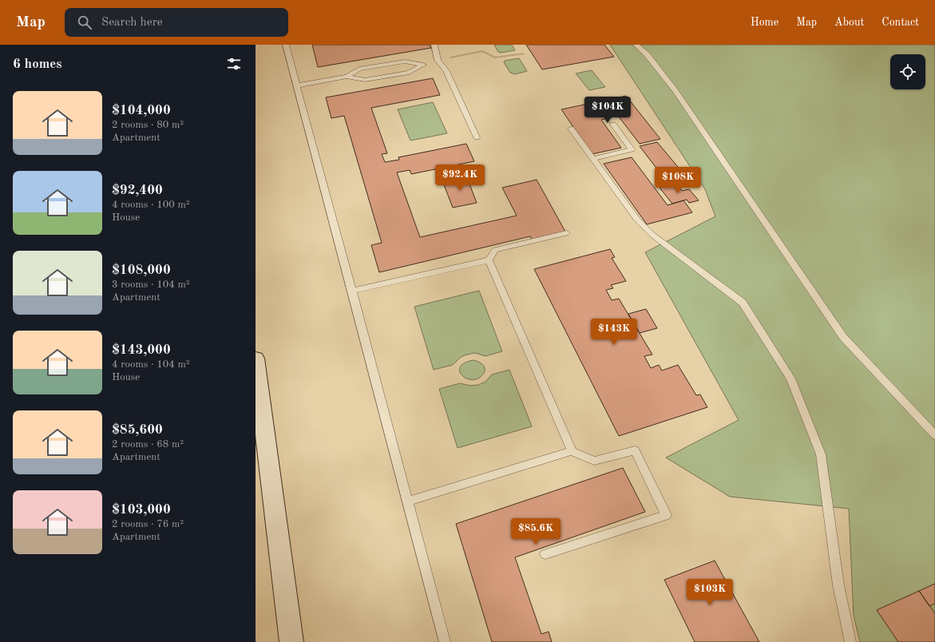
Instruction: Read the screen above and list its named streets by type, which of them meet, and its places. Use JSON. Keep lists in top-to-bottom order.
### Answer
{
  "page": {
    "header": "Map",
    "search": "Search here",
    "nav": [
      "Home",
      "Map",
      "About",
      "Contact"
    ],
    "heading": "6 homes",
    "list": [
      {
        "name": "$104,000",
        "note": "2 rooms · 80 m² · Apartment"
      },
      {
        "name": "$92,400",
        "note": "4 rooms · 100 m² · House"
      },
      {
        "name": "$108,000",
        "note": "3 rooms · 104 m² · Apartment"
      },
      {
        "name": "$143,000",
        "note": "4 rooms · 104 m² · House"
      },
      {
        "name": "$85,600",
        "note": "2 rooms · 68 m² · Apartment"
      },
      {
        "name": "$103,000",
        "note": "2 rooms · 76 m² · Apartment"
      }
    ],
    "price": [
      "$104K",
      "$92.4K",
      "$108K",
      "$143K",
      "$85.6K",
      "$103K"
    ]
  }
}
